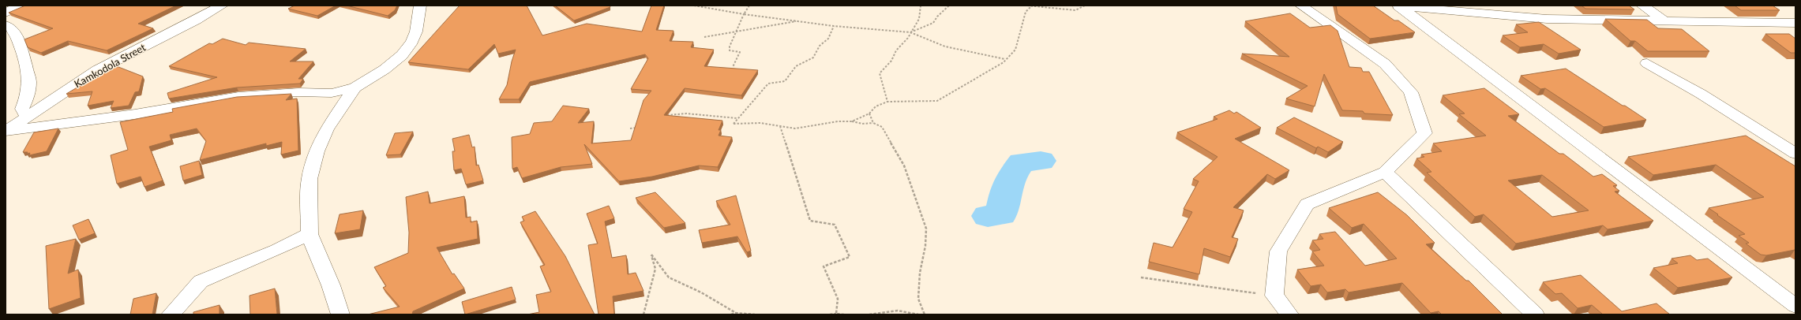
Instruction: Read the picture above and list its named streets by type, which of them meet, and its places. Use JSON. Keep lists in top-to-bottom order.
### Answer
{
  "streets": {
    "street": ["Kamkodola Street"]
  }
}
